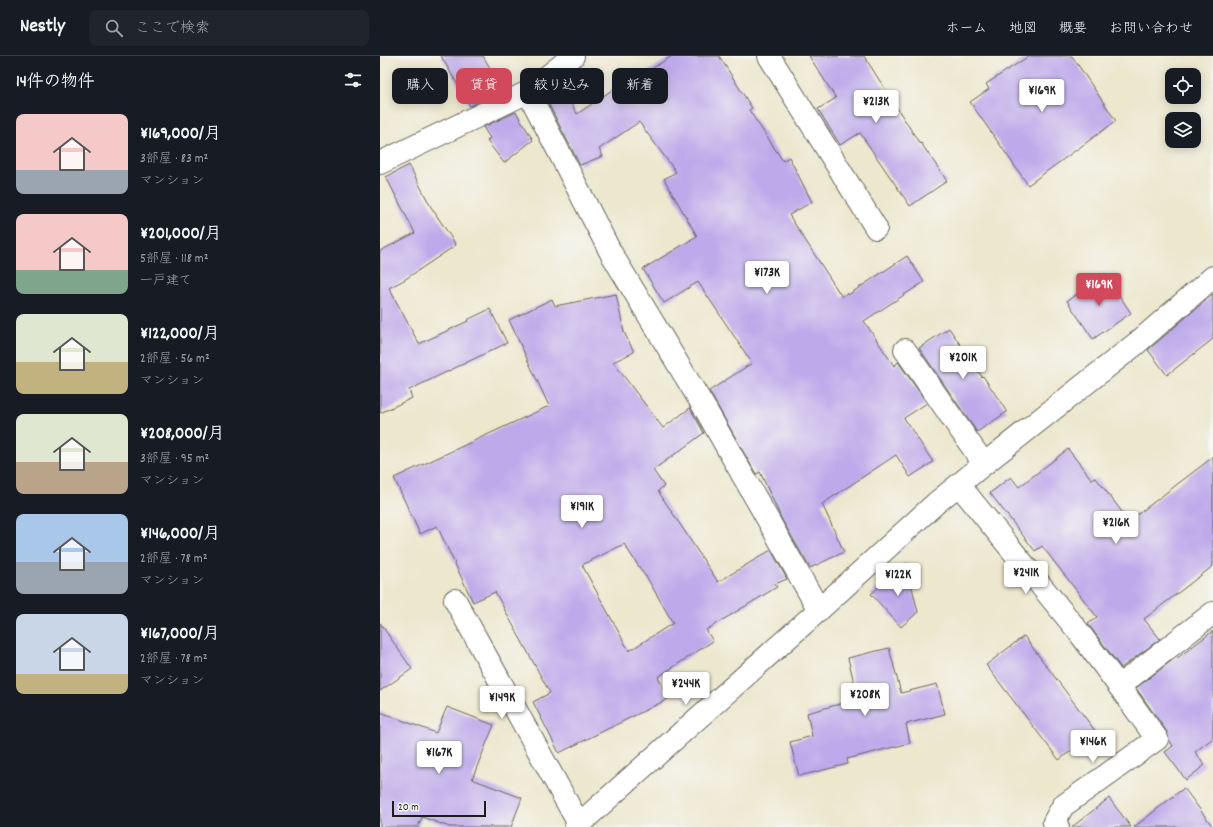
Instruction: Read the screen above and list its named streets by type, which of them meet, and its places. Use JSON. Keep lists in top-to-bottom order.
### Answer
{
  "scale_bar": "20 m",
  "page": {
    "header": "Nestly",
    "search": "ここで検索",
    "nav": [
      "ホーム",
      "地図",
      "概要",
      "お問い合わせ"
    ],
    "heading": "14件の物件",
    "chip": [
      "購入",
      "賃貸",
      "絞り込み",
      "新着"
    ],
    "price": [
      "¥169K",
      "¥213K",
      "¥173K",
      "¥169K",
      "¥201K",
      "¥191K",
      "¥216K",
      "¥241K",
      "¥122K",
      "¥244K",
      "¥208K",
      "¥149K",
      "¥146K",
      "¥167K"
    ],
    "list": [
      {
        "name": "¥169,000/月",
        "note": "3部屋 · 83 m² · マンション"
      },
      {
        "name": "¥201,000/月",
        "note": "5部屋 · 118 m² · 一戸建て"
      },
      {
        "name": "¥122,000/月",
        "note": "2部屋 · 56 m² · マンション"
      },
      {
        "name": "¥208,000/月",
        "note": "3部屋 · 95 m² · マンション"
      },
      {
        "name": "¥146,000/月",
        "note": "2部屋 · 78 m² · マンション"
      },
      {
        "name": "¥167,000/月",
        "note": "2部屋 · 78 m² · マンション"
      }
    ],
    "scale": "20 m"
  }
}
